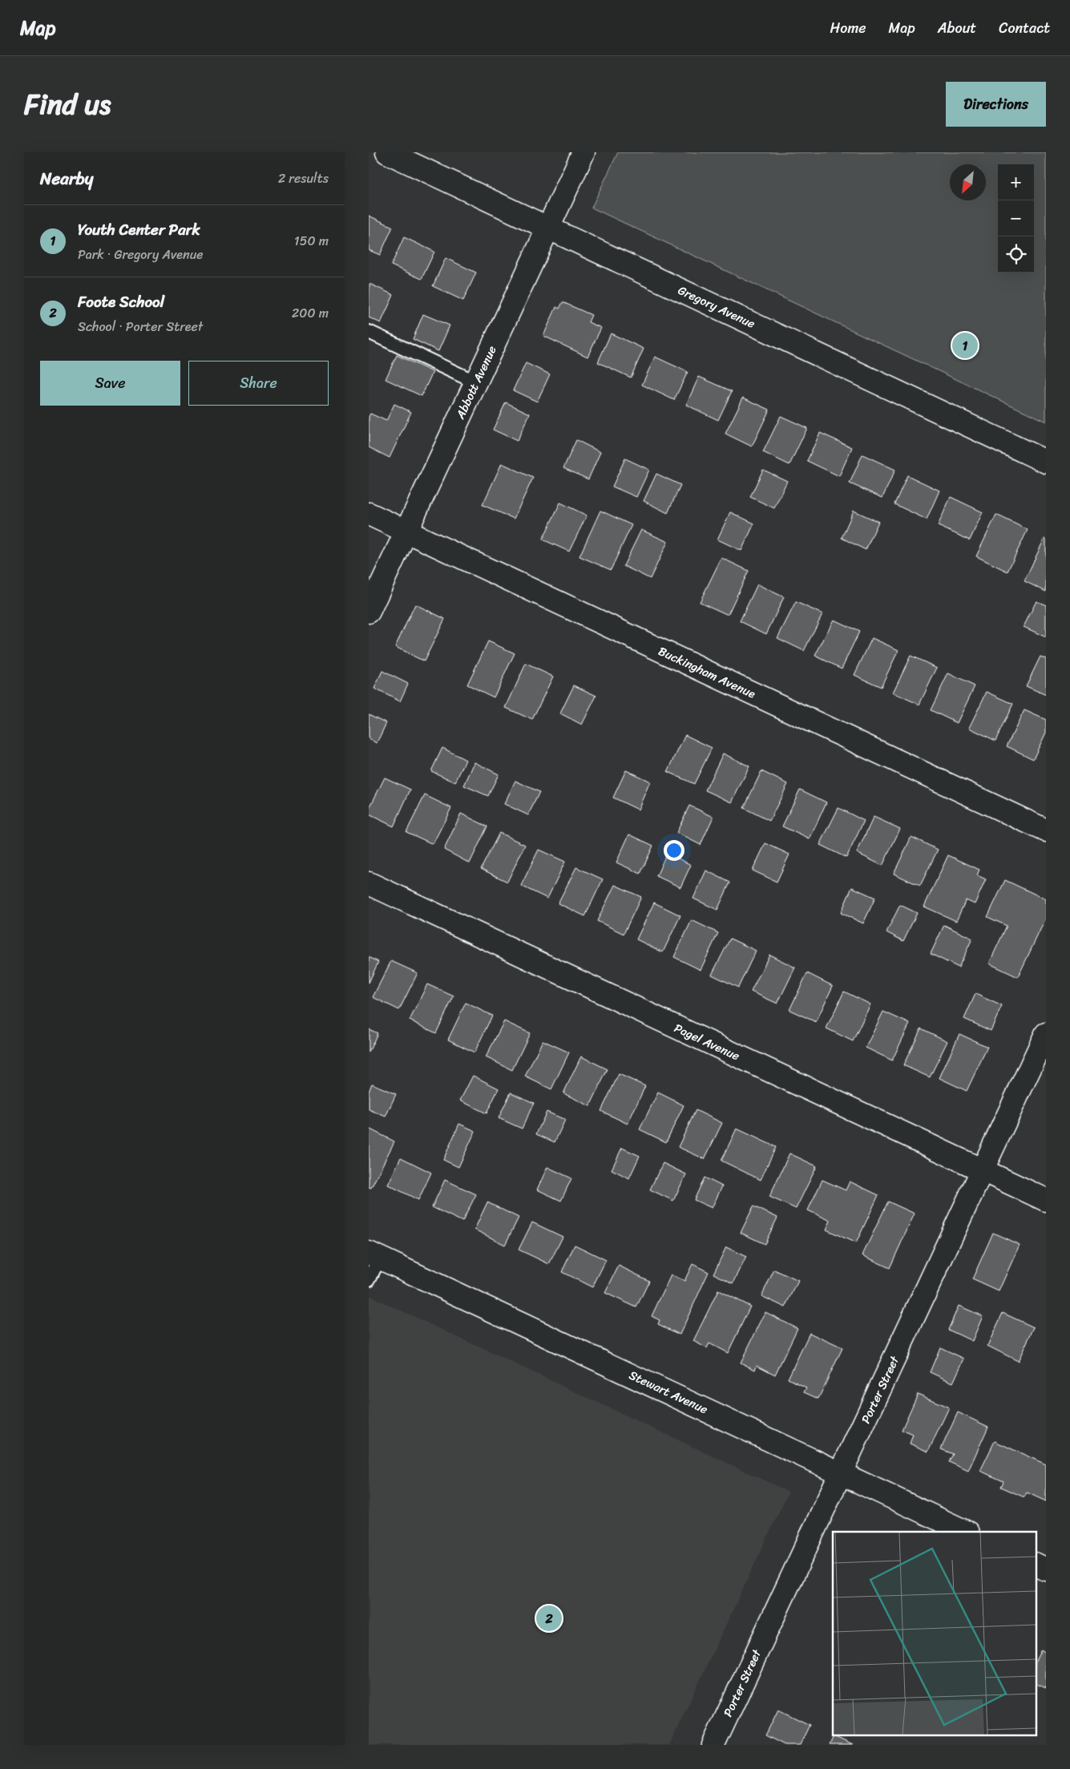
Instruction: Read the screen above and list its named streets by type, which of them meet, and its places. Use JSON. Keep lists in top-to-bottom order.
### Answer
{
  "streets": {
    "street": [
      "Gregory Avenue",
      "Abbott Avenue",
      "Buckingham Avenue",
      "Pagel Avenue",
      "Porter Street",
      "Stewart Avenue"
    ]
  },
  "crossings": [
    ["Gregory Avenue", "Abbott Avenue"],
    ["Abbott Avenue", "Buckingham Avenue"],
    ["Pagel Avenue", "Porter Street"],
    ["Porter Street", "Stewart Avenue"]
  ],
  "north": "bottom left",
  "page": {
    "header": "Map",
    "nav": [
      "Home",
      "Map",
      "About",
      "Contact"
    ],
    "title": "Find us",
    "buttons": [
      "Directions",
      ["Save", "Share"]
    ],
    "heading": ["Nearby", "2 results"],
    "map_buttons": ["+", "−"],
    "list": [
      {
        "mark": "1",
        "name": "Youth Center Park",
        "note": "Park · Gregory Avenue",
        "value": "150 m"
      },
      {
        "mark": "2",
        "name": "Foote School",
        "note": "School · Porter Street",
        "value": "200 m"
      }
    ],
    "pins": ["1", "2"]
  }
}
